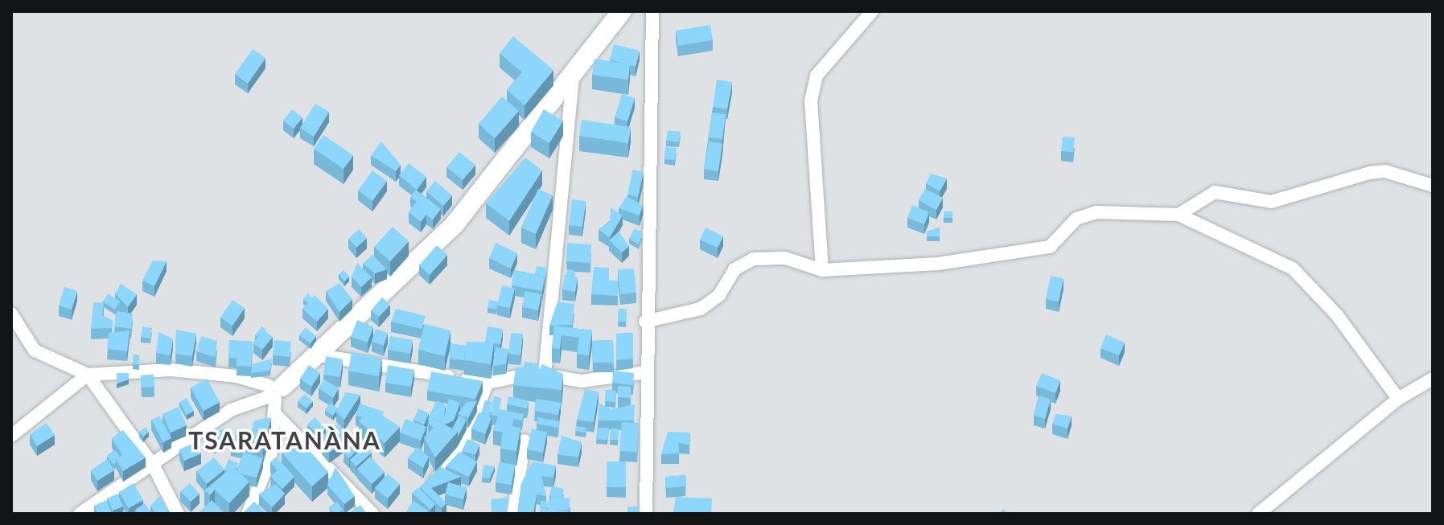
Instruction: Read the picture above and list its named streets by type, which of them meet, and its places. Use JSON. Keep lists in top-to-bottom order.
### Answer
{
  "districts": ["TSARATANÀNA"]
}
